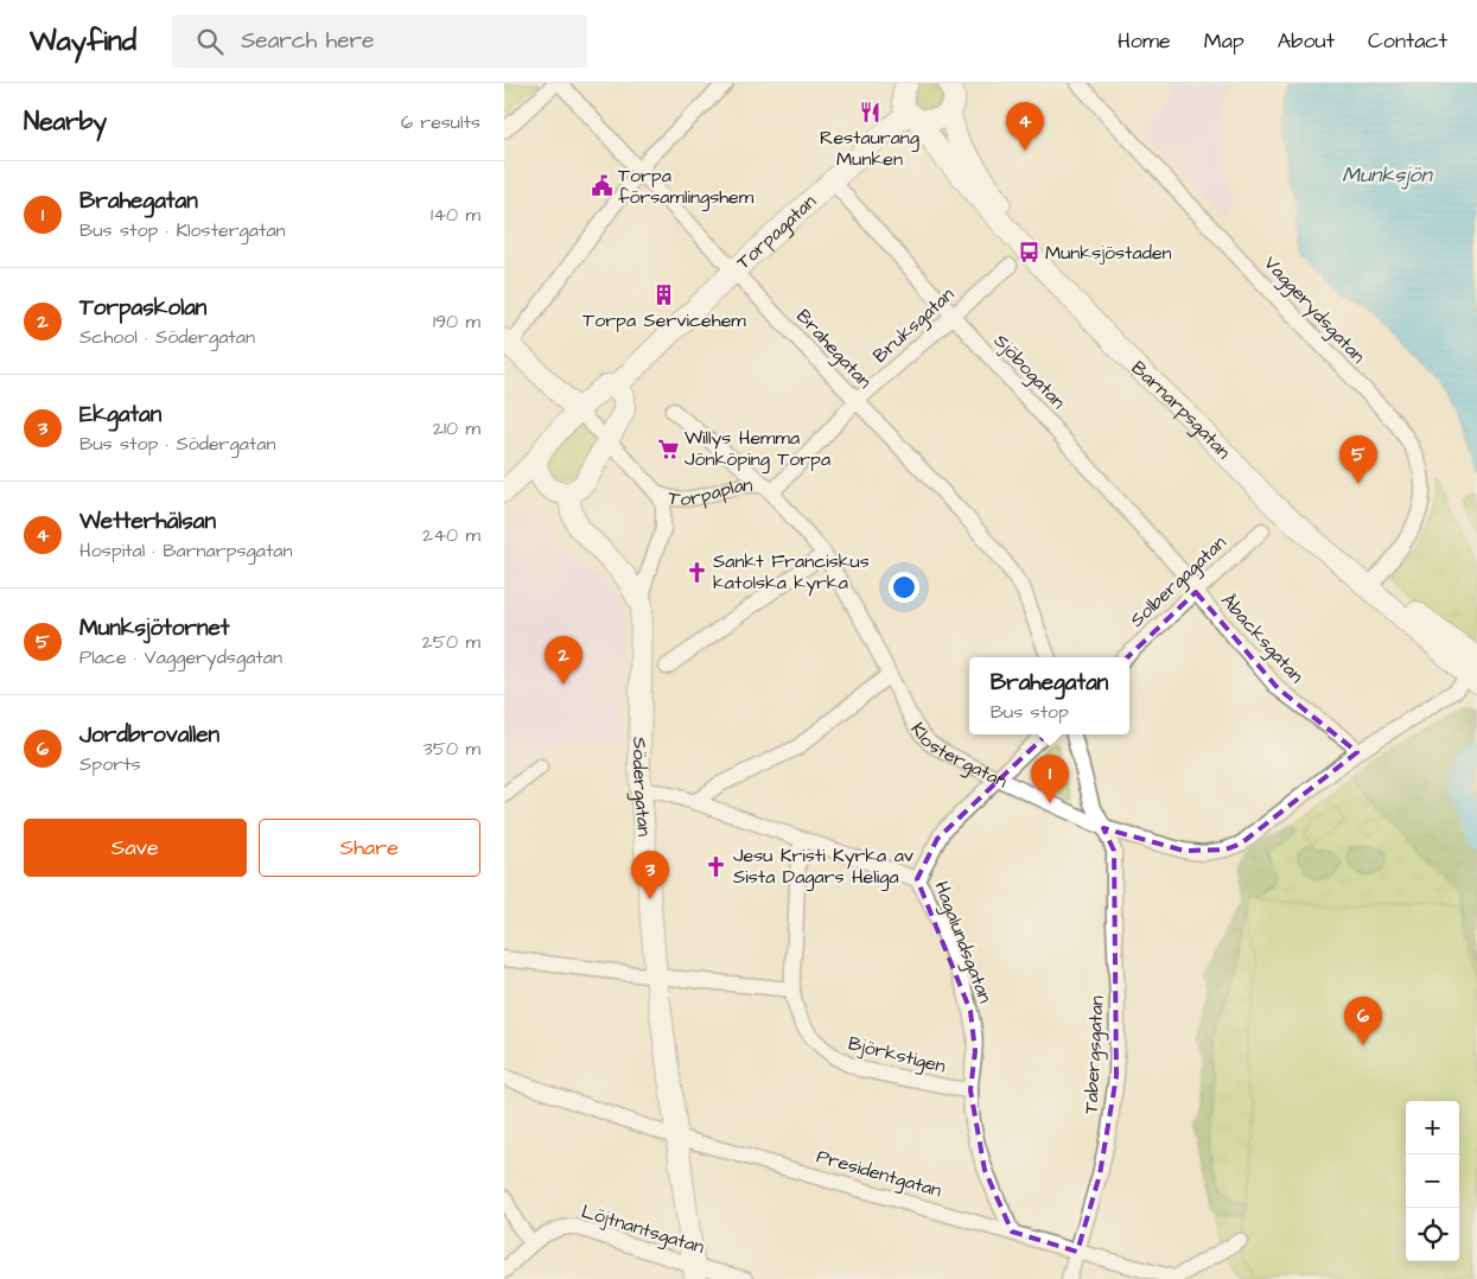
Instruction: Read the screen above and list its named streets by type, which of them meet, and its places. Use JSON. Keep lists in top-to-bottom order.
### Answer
{
  "streets": {
    "street": [
      "Torpagatan",
      "Vaggerydsgatan",
      "Bruksgatan",
      "Brahegatan",
      "Sjöbogatan",
      "Barnarpsgatan",
      "Torpaplan",
      "Solbergagatan",
      "Åbacksgatan",
      "Klostergatan",
      "Södergatan",
      "Hagalundsgatan",
      "Björkstigen",
      "Tabergsgatan",
      "Presidentgatan",
      "Löjtnantsgatan"
    ]
  },
  "crossings": [
    ["Torpagatan", "Brahegatan"],
    ["Torpagatan", "Sjöbogatan"],
    ["Torpagatan", "Barnarpsgatan"],
    ["Vaggerydsgatan", "Barnarpsgatan"],
    ["Bruksgatan", "Brahegatan"],
    ["Bruksgatan", "Sjöbogatan"],
    ["Bruksgatan", "Torpaplan"],
    ["Bruksgatan", "Klostergatan"],
    ["Sjöbogatan", "Solbergagatan"],
    ["Sjöbogatan", "Åbacksgatan"],
    ["Barnarpsgatan", "Klostergatan"],
    ["Torpaplan", "Klostergatan"],
    ["Torpaplan", "Södergatan"],
    ["Solbergagatan", "Åbacksgatan"],
    ["Åbacksgatan", "Klostergatan"],
    ["Klostergatan", "Tabergsgatan"],
    ["Södergatan", "Hagalundsgatan"],
    ["Södergatan", "Presidentgatan"],
    ["Södergatan", "Löjtnantsgatan"],
    ["Hagalundsgatan", "Björkstigen"],
    ["Hagalundsgatan", "Presidentgatan"],
    ["Tabergsgatan", "Presidentgatan"]
  ],
  "water": ["Munksjön"],
  "places": {
    "restaurant": ["Restaurang Munken"],
    "public building": ["Torpa församlingshem"],
    "bus stop": ["Munksjöstaden"],
    "building": ["Torpa Servicehem"],
    "supermarket": ["Willys Hemma Jönköping Torpa"],
    "church": ["Sankt Franciskus katolska kyrka", "Jesu Kristi Kyrka av Sista Dagars Heliga"]
  },
  "page": {
    "header": "Wayfind",
    "search": "Search here",
    "nav": [
      "Home",
      "Map",
      "About",
      "Contact"
    ],
    "heading": ["Nearby", "6 results"],
    "pins": [
      "4",
      "5",
      "2",
      "1",
      "3",
      "6"
    ],
    "list": [
      {
        "mark": "1",
        "name": "Brahegatan",
        "note": "Bus stop · Klostergatan",
        "value": "140 m"
      },
      {
        "mark": "2",
        "name": "Torpaskolan",
        "note": "School · Södergatan",
        "value": "190 m"
      },
      {
        "mark": "3",
        "name": "Ekgatan",
        "note": "Bus stop · Södergatan",
        "value": "210 m"
      },
      {
        "mark": "4",
        "name": "Wetterhälsan",
        "note": "Hospital · Barnarpsgatan",
        "value": "240 m"
      },
      {
        "mark": "5",
        "name": "Munksjötornet",
        "note": "Place · Vaggerydsgatan",
        "value": "250 m"
      },
      {
        "mark": "6",
        "name": "Jordbrovallen",
        "note": "Sports",
        "value": "350 m"
      }
    ],
    "popup": ["Brahegatan", "Bus stop"],
    "buttons": ["Save", "Share"],
    "map_buttons": ["+", "−"]
  }
}
